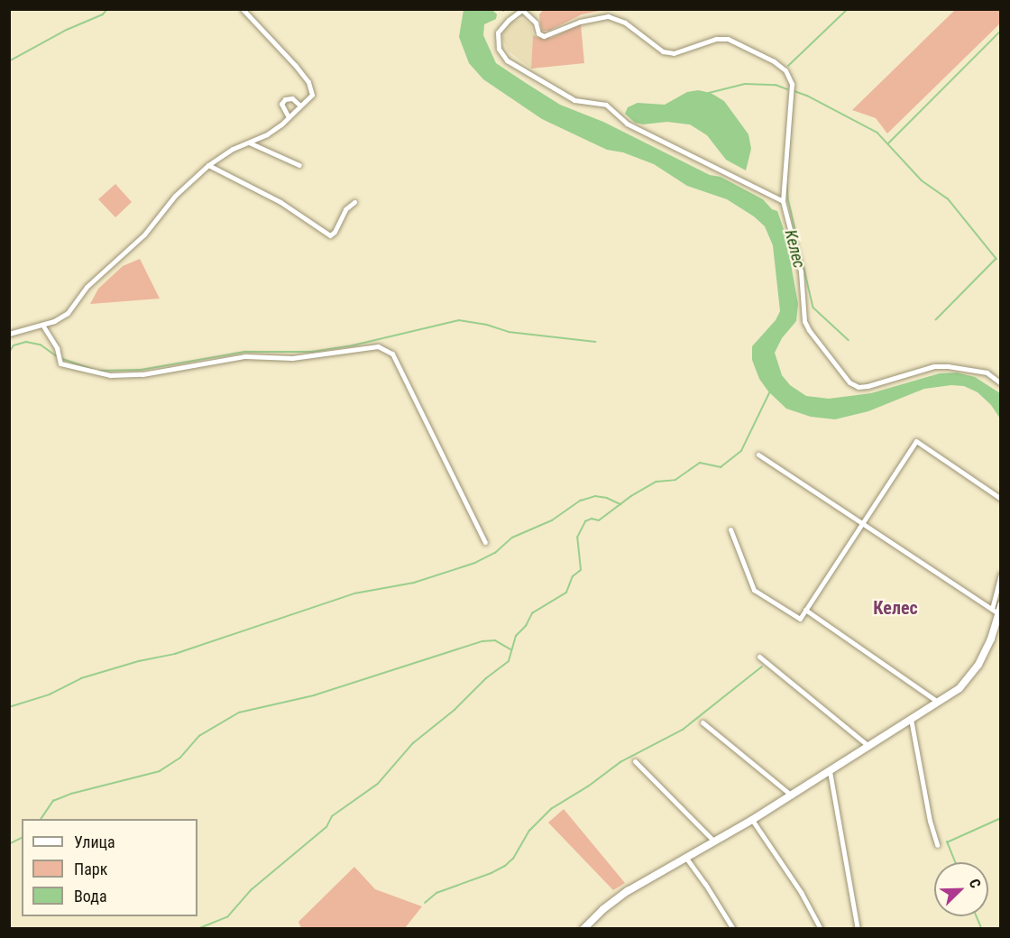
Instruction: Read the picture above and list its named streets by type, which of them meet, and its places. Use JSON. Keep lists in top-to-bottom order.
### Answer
{
  "districts": ["Келес"],
  "water": ["Келес"],
  "legend": ["Улица", "Парк", "Вода"],
  "north": "top right"
}
